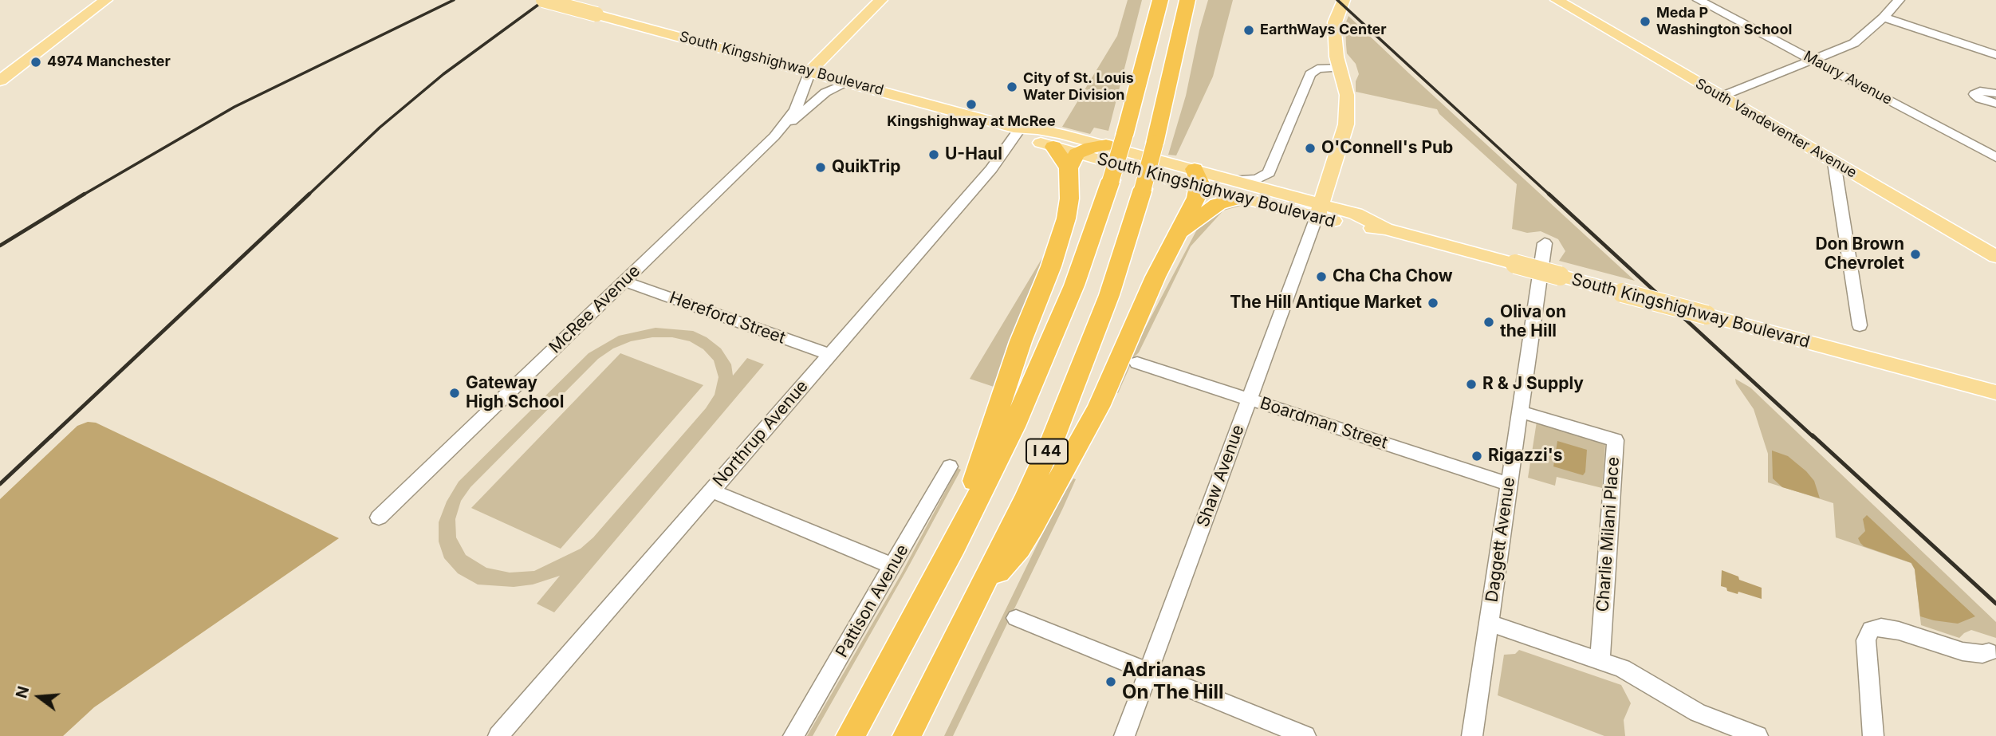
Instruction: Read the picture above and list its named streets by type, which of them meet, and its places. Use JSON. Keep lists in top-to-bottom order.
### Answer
{
  "streets": {
    "highway": ["I 44"],
    "main road": ["South Kingshighway Boulevard", "South Vandeventer Avenue", "McRee Avenue"],
    "street": [
      "Maury Avenue",
      "Hereford Street",
      "Boardman Street",
      "Northrup Avenue",
      "Shaw Avenue",
      "Charlie Milani Place",
      "Daggett Avenue",
      "Pattison Avenue"
    ]
  },
  "crossings": [
    ["South Kingshighway Boulevard", "McRee Avenue"],
    ["South Kingshighway Boulevard", "Northrup Avenue"],
    ["South Kingshighway Boulevard", "Shaw Avenue"],
    ["McRee Avenue", "Hereford Street"],
    ["Hereford Street", "Northrup Avenue"],
    ["Boardman Street", "Shaw Avenue"],
    ["Boardman Street", "Daggett Avenue"],
    ["Charlie Milani Place", "Daggett Avenue"]
  ],
  "places": [
    "Meda P Washington School",
    "EarthWays Center",
    "4974 Manchester",
    "City of St. Louis Water Division",
    "Kingshighway at McRee",
    "O'Connell's Pub",
    "U-Haul",
    "QuikTrip",
    "Don Brown Chevrolet",
    "Cha Cha Chow",
    "The Hill Antique Market",
    "Oliva on the Hill",
    "R & J Supply",
    "Gateway High School",
    "Rigazzi's",
    "Adrianas On The Hill"
  ],
  "north": "left"
}
